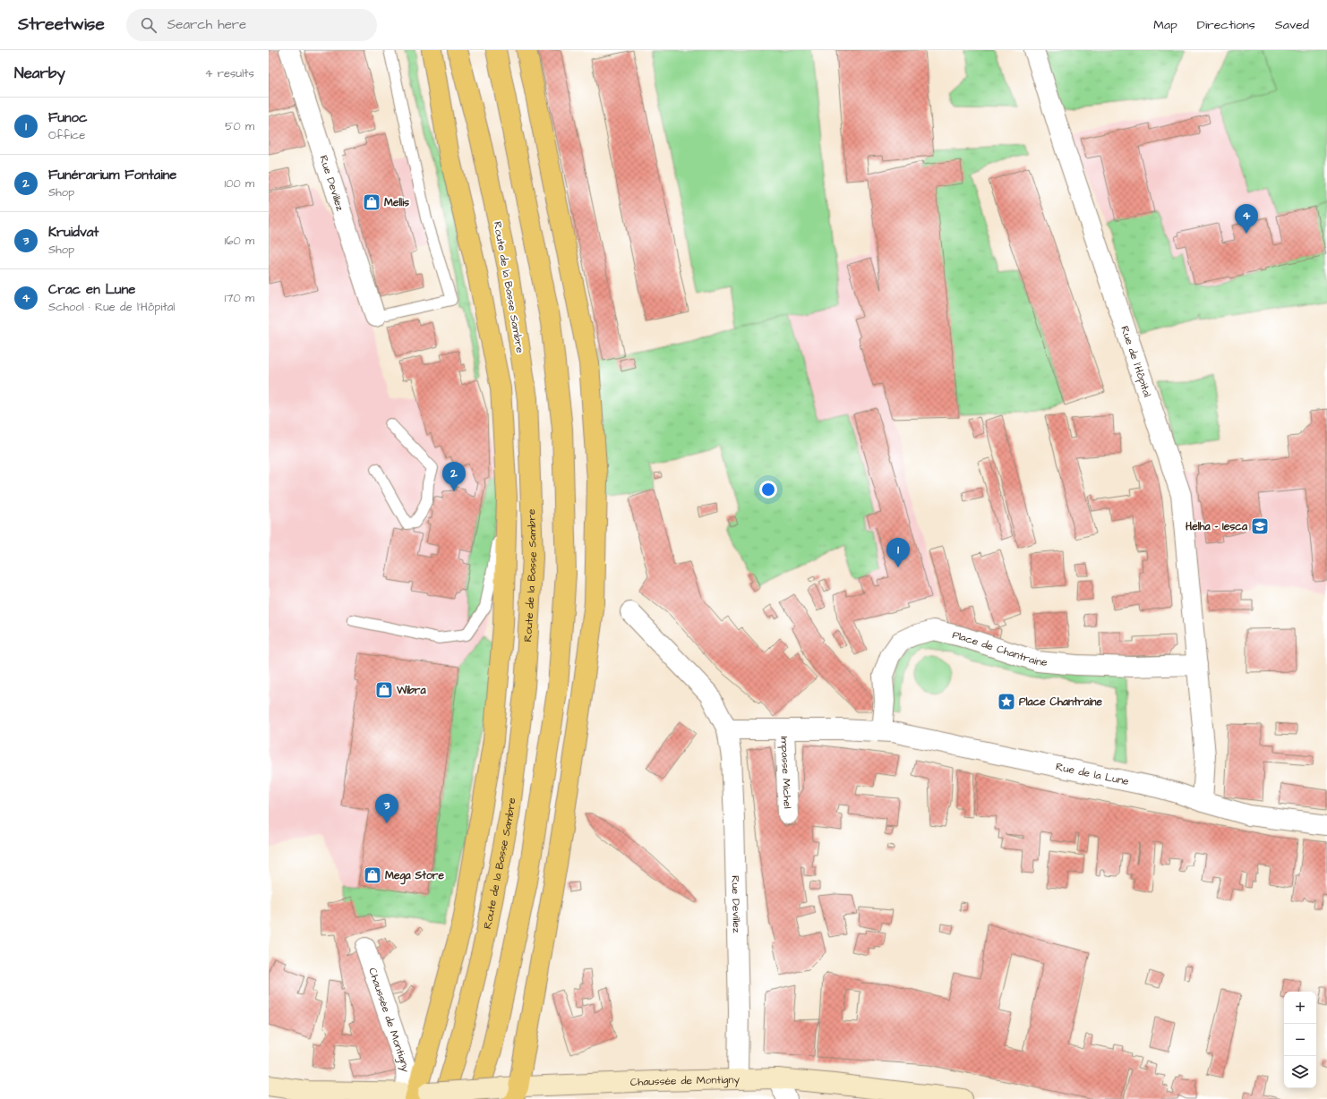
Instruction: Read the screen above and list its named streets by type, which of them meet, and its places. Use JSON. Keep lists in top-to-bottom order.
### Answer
{
  "streets": {
    "highway": ["Route de la Basse Sambre"],
    "main road": ["Chaussée de Montigny"],
    "street": [
      "Rue Devillez",
      "Rue de l'Hôpital",
      "Place de Chantraine",
      "Impasse Michel",
      "Rue de la Lune"
    ]
  },
  "crossings": [
    ["Rue Devillez", "Chaussée de Montigny"],
    ["Route de la Basse Sambre", "Chaussée de Montigny"],
    ["Rue de l'Hôpital", "Place de Chantraine"],
    ["Place de Chantraine", "Rue de la Lune"],
    ["Impasse Michel", "Rue de la Lune"]
  ],
  "places": {
    "shop": ["Mellis", "Wibra", "Mega Store"],
    "school or university": ["Helha - Iesca"],
    "place": ["Place Chantraine"]
  },
  "page": {
    "header": "Streetwise",
    "search": "Search here",
    "nav": ["Map", "Directions", "Saved"],
    "heading": ["Nearby", "4 results"],
    "list": [
      {
        "mark": "1",
        "name": "Funoc",
        "note": "Office",
        "value": "50 m"
      },
      {
        "mark": "2",
        "name": "Funérarium Fontaine",
        "note": "Shop",
        "value": "100 m"
      },
      {
        "mark": "3",
        "name": "Kruidvat",
        "note": "Shop",
        "value": "160 m"
      },
      {
        "mark": "4",
        "name": "Crac en Lune",
        "note": "School · Rue de l'Hôpital",
        "value": "170 m"
      }
    ],
    "pins": [
      "4",
      "2",
      "1",
      "3"
    ],
    "map_buttons": ["+", "−"]
  }
}
